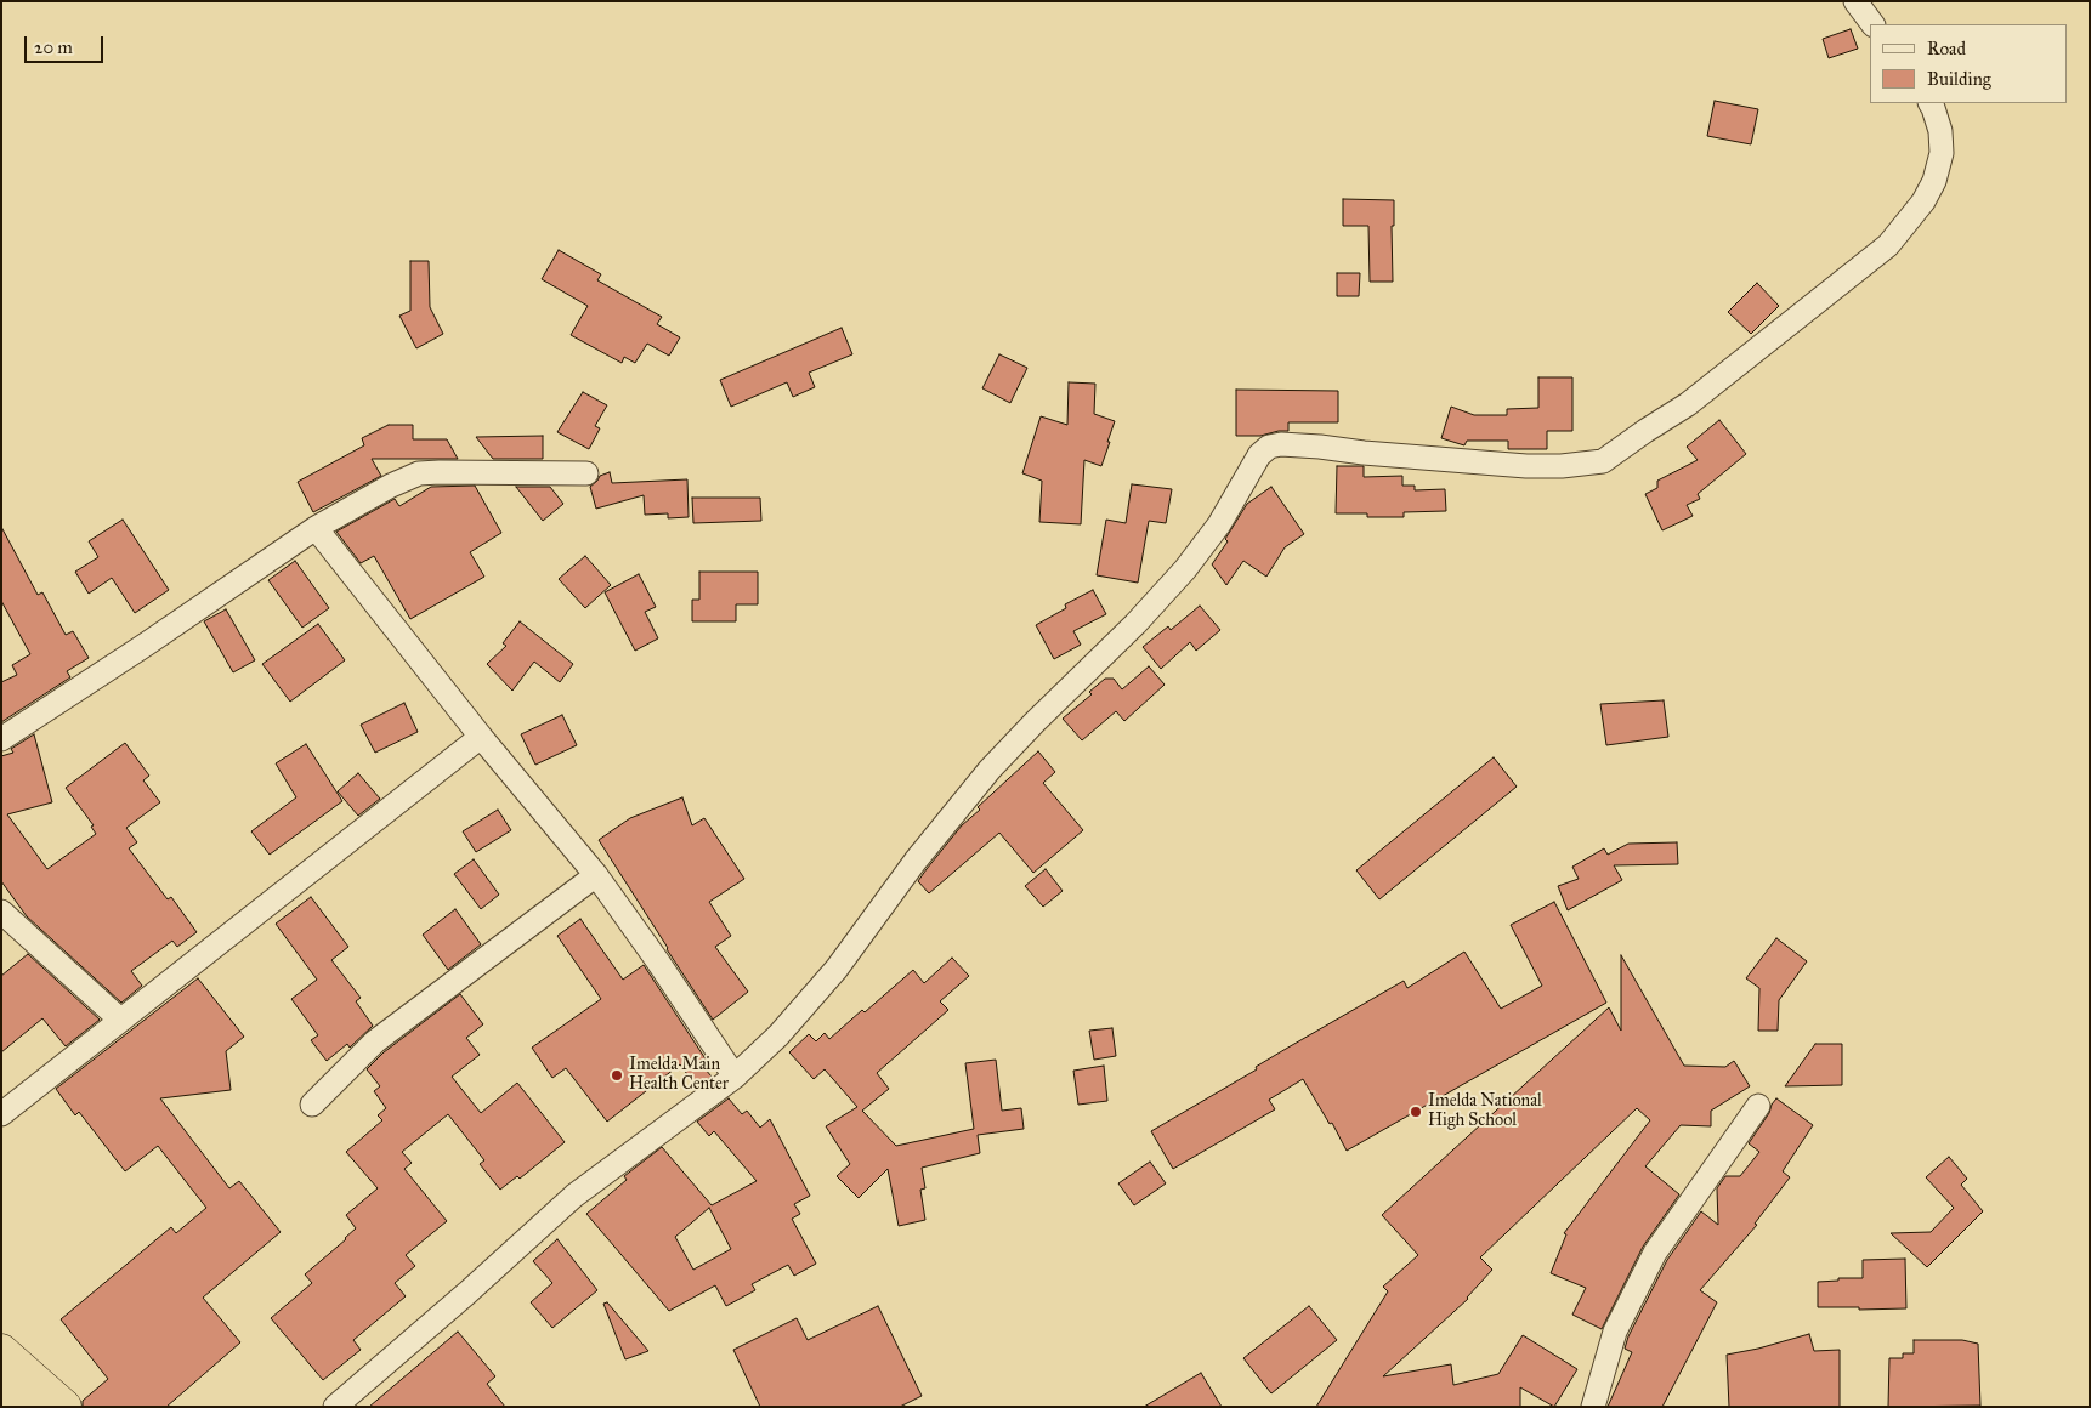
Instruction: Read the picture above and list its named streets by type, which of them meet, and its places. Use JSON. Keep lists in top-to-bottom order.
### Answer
{
  "places": ["Imelda Main Health Center", "Imelda National High School"],
  "legend": ["Road", "Building"],
  "scale_bar": "20 m"
}
